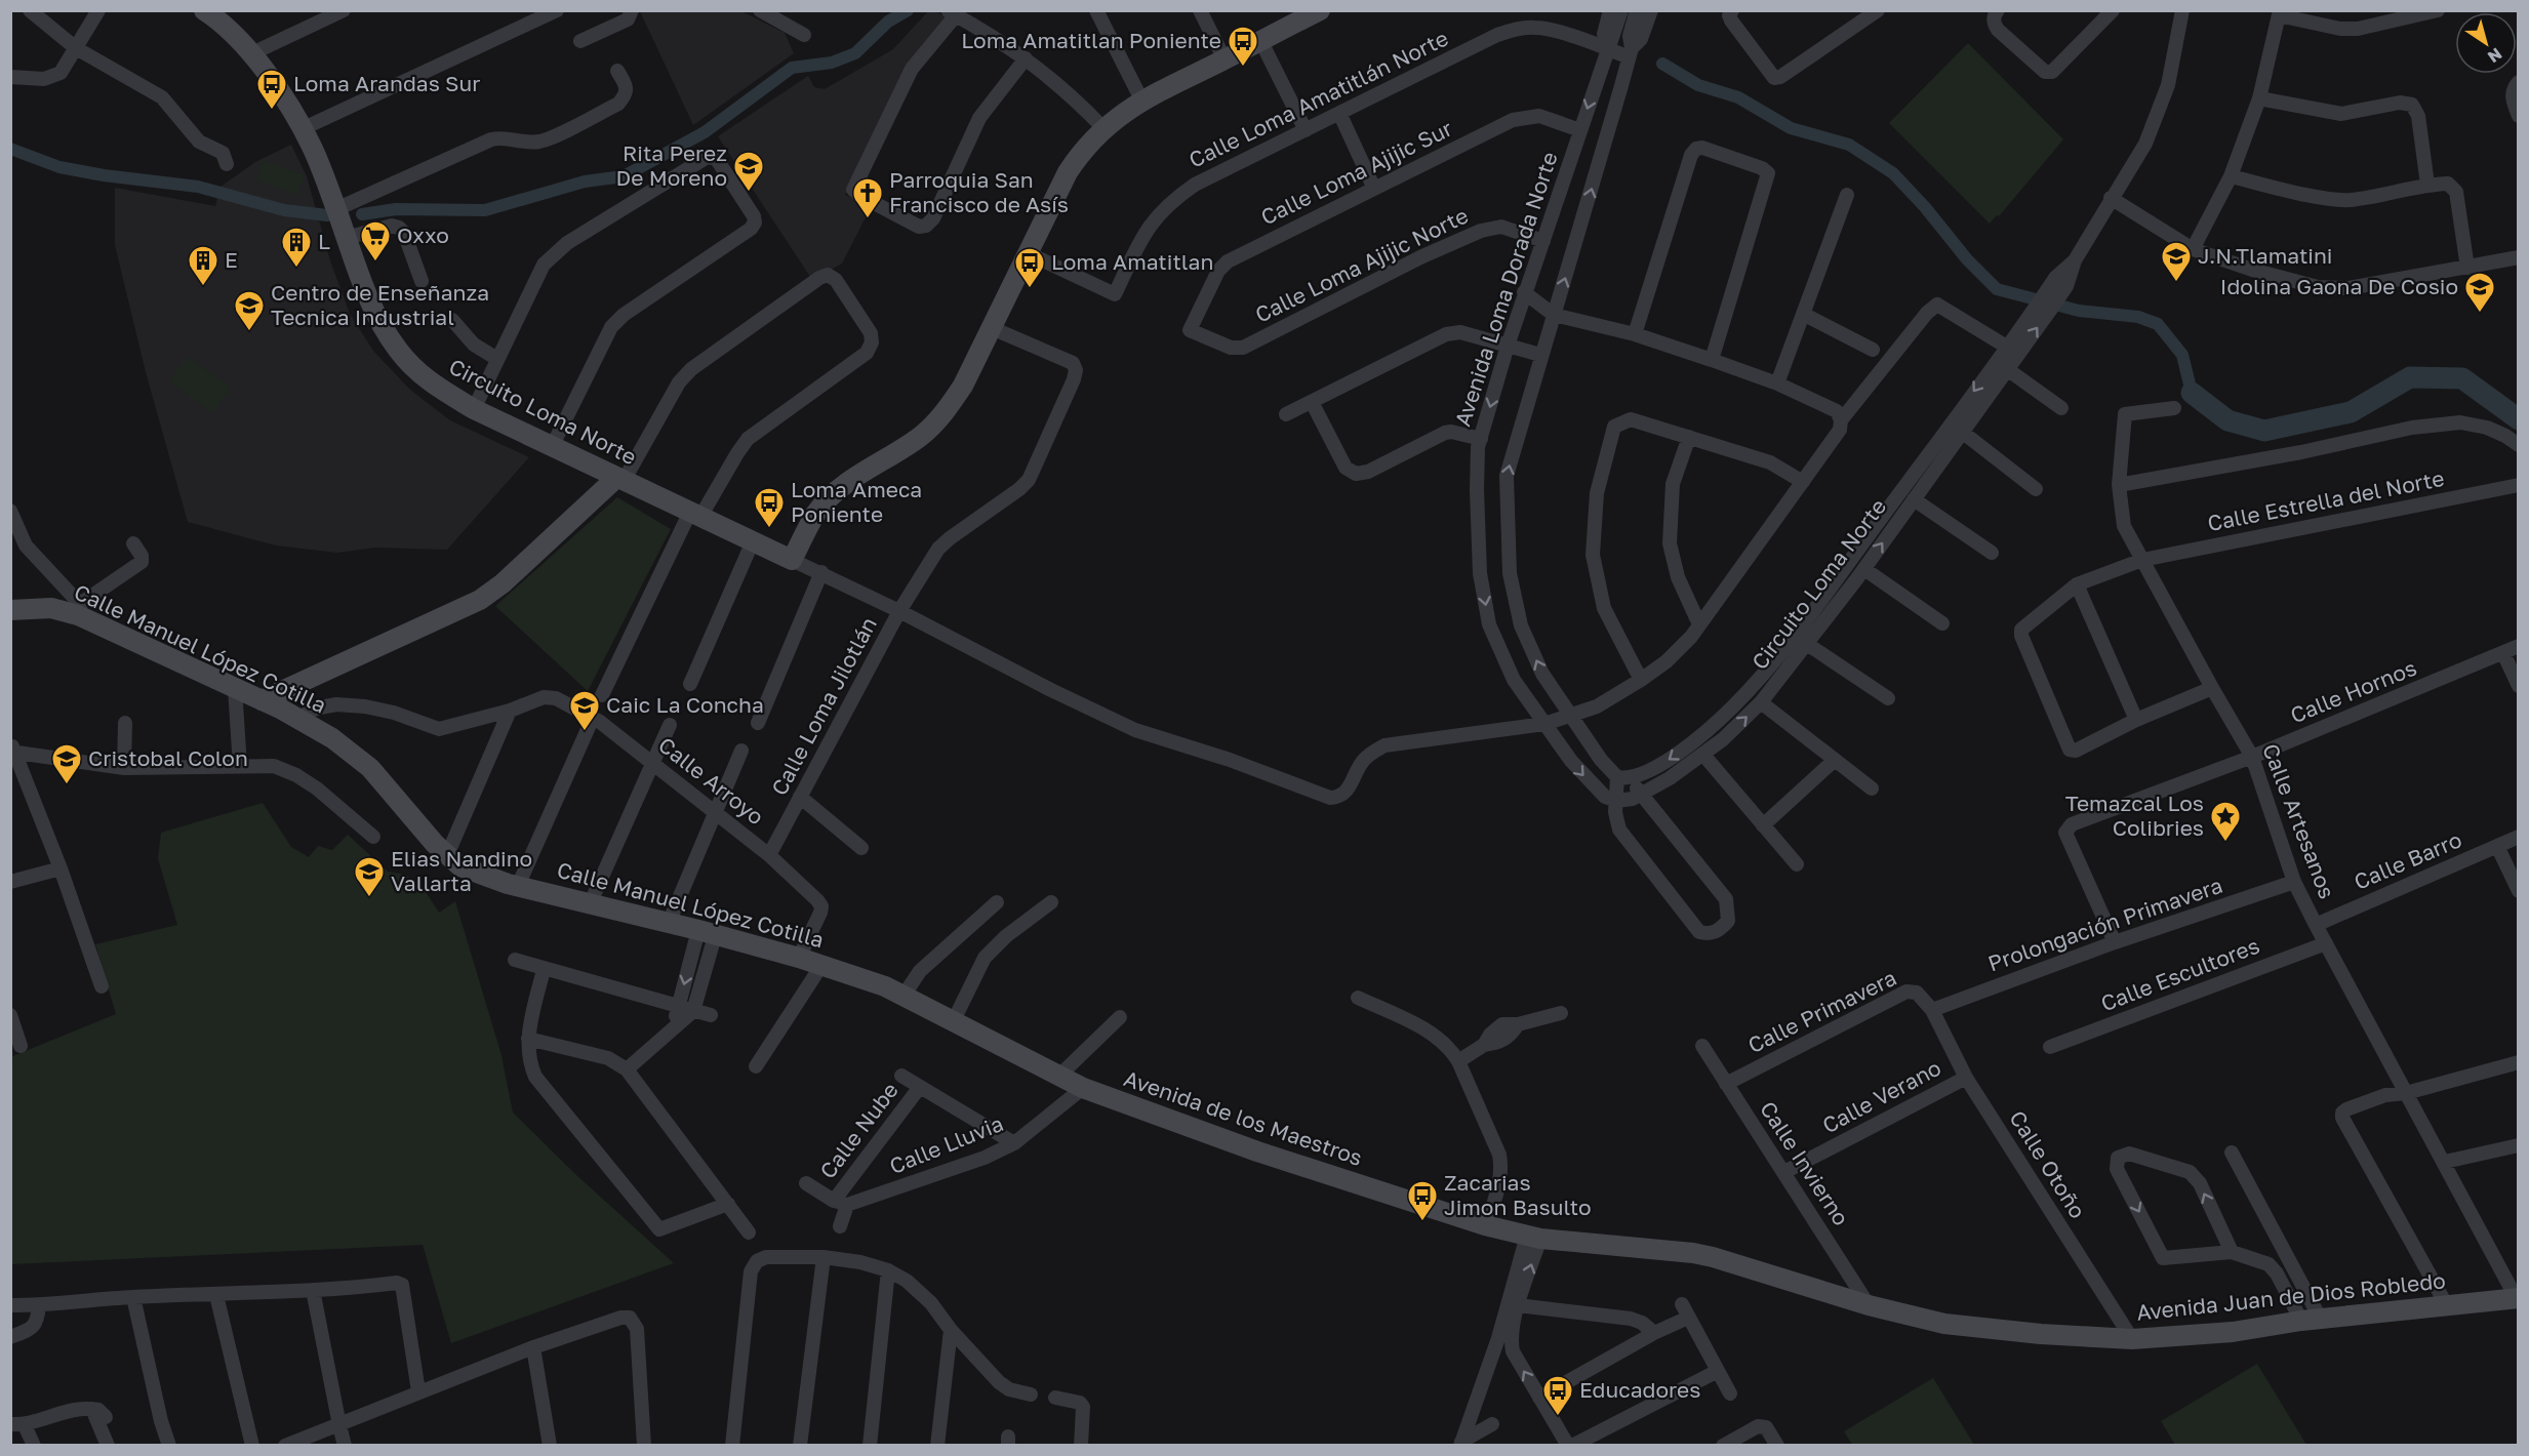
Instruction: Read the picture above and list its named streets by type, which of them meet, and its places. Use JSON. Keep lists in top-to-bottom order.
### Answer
{
  "streets": {
    "street": [
      "Calle Loma Amatitlán Norte",
      "Calle Loma Ajijic Sur",
      "Calle Loma Ajijic Norte",
      "Avenida Loma Dorada Norte",
      "Circuito Loma Norte",
      "Calle Estrella del Norte",
      "Calle Manuel López Cotilla",
      "Calle Hornos",
      "Calle Loma Jilotlán",
      "Calle Arroyo",
      "Calle Artesanos",
      "Calle Barro",
      "Prolongación Primavera",
      "Calle Escultores",
      "Calle Primavera",
      "Calle Verano",
      "Avenida de los Maestros",
      "Calle Nube",
      "Calle Lluvia",
      "Calle Invierno",
      "Calle Otoño",
      "Avenida Juan de Dios Robledo"
    ]
  },
  "crossings": [
    ["Calle Loma Amatitlán Norte", "Avenida Loma Dorada Norte"],
    ["Calle Loma Ajijic Sur", "Calle Loma Ajijic Norte"],
    ["Calle Loma Ajijic Sur", "Avenida Loma Dorada Norte"],
    ["Calle Loma Ajijic Norte", "Avenida Loma Dorada Norte"],
    ["Avenida Loma Dorada Norte", "Circuito Loma Norte"],
    ["Circuito Loma Norte", "Calle Loma Jilotlán"],
    ["Calle Estrella del Norte", "Calle Artesanos"],
    ["Calle Manuel López Cotilla", "Calle Arroyo"],
    ["Calle Manuel López Cotilla", "Avenida de los Maestros"],
    ["Calle Hornos", "Calle Artesanos"],
    ["Calle Hornos", "Prolongación Primavera"],
    ["Calle Loma Jilotlán", "Calle Arroyo"],
    ["Calle Artesanos", "Calle Barro"],
    ["Calle Artesanos", "Prolongación Primavera"],
    ["Calle Artesanos", "Calle Escultores"],
    ["Calle Artesanos", "Avenida Juan de Dios Robledo"],
    ["Prolongación Primavera", "Calle Primavera"],
    ["Prolongación Primavera", "Calle Otoño"],
    ["Calle Primavera", "Calle Invierno"],
    ["Calle Primavera", "Calle Otoño"],
    ["Calle Verano", "Calle Invierno"],
    ["Calle Verano", "Calle Otoño"],
    ["Avenida de los Maestros", "Calle Lluvia"],
    ["Avenida de los Maestros", "Avenida Juan de Dios Robledo"],
    ["Calle Nube", "Calle Lluvia"],
    ["Calle Invierno", "Avenida Juan de Dios Robledo"],
    ["Calle Otoño", "Avenida Juan de Dios Robledo"]
  ],
  "places": {
    "bus stop": [
      "Loma Amatitlan Poniente",
      "Loma Arandas Sur",
      "Loma Amatitlan",
      "Loma Ameca Poniente",
      "Zacarias Jimon Basulto",
      "Educadores"
    ],
    "school or university": [
      "Rita Perez De Moreno",
      "J.N.Tlamatini",
      "Idolina Gaona De Cosio",
      "Centro de Enseñanza Tecnica Industrial",
      "Caic La Concha",
      "Cristobal Colon",
      "Elias Nandino Vallarta"
    ],
    "church": ["Parroquia San Francisco de Asís"],
    "supermarket": ["Oxxo"],
    "building": ["L", "E"],
    "place": ["Temazcal Los Colibries"]
  },
  "north": "bottom right"
}
